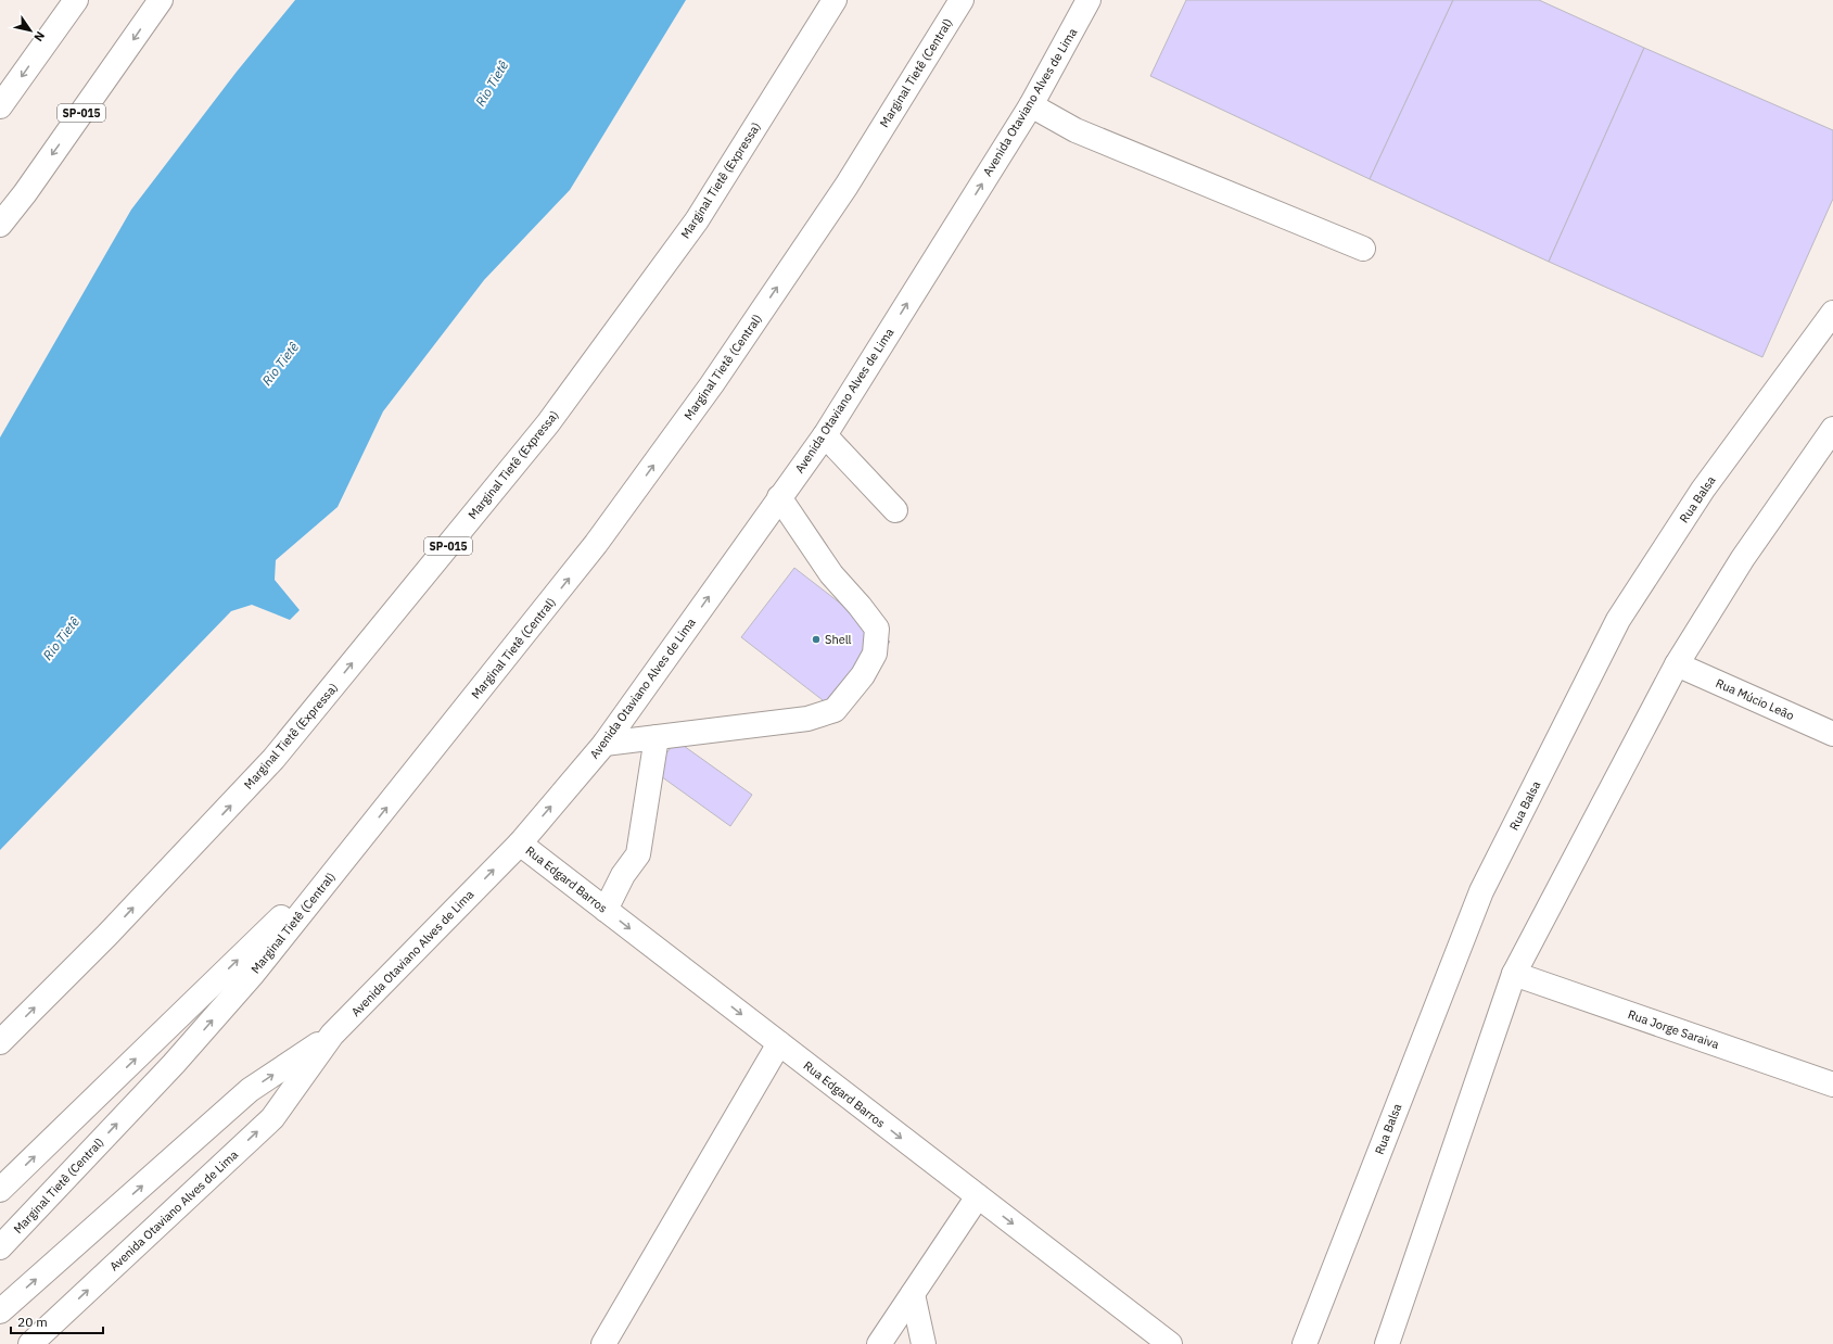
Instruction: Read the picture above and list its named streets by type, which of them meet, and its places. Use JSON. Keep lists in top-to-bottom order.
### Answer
{
  "streets": {
    "main road": [
      "Marginal Tietê (Central)",
      "Avenida Otaviano Alves de Lima",
      "SP-015",
      "Marginal Tietê (Expressa)",
      "Rua Balsa",
      "Rua Múcio Leão",
      "Rua Edgard Barros",
      "Rua Jorge Saraiva"
    ]
  },
  "crossings": [
    ["Avenida Otaviano Alves de Lima", "Rua Edgard Barros"]
  ],
  "one_way": ["Rua Edgard Barros"],
  "water": ["Rio Tietê"],
  "places": ["Shell"],
  "scale_bar": "20 m",
  "north": "bottom right"
}
